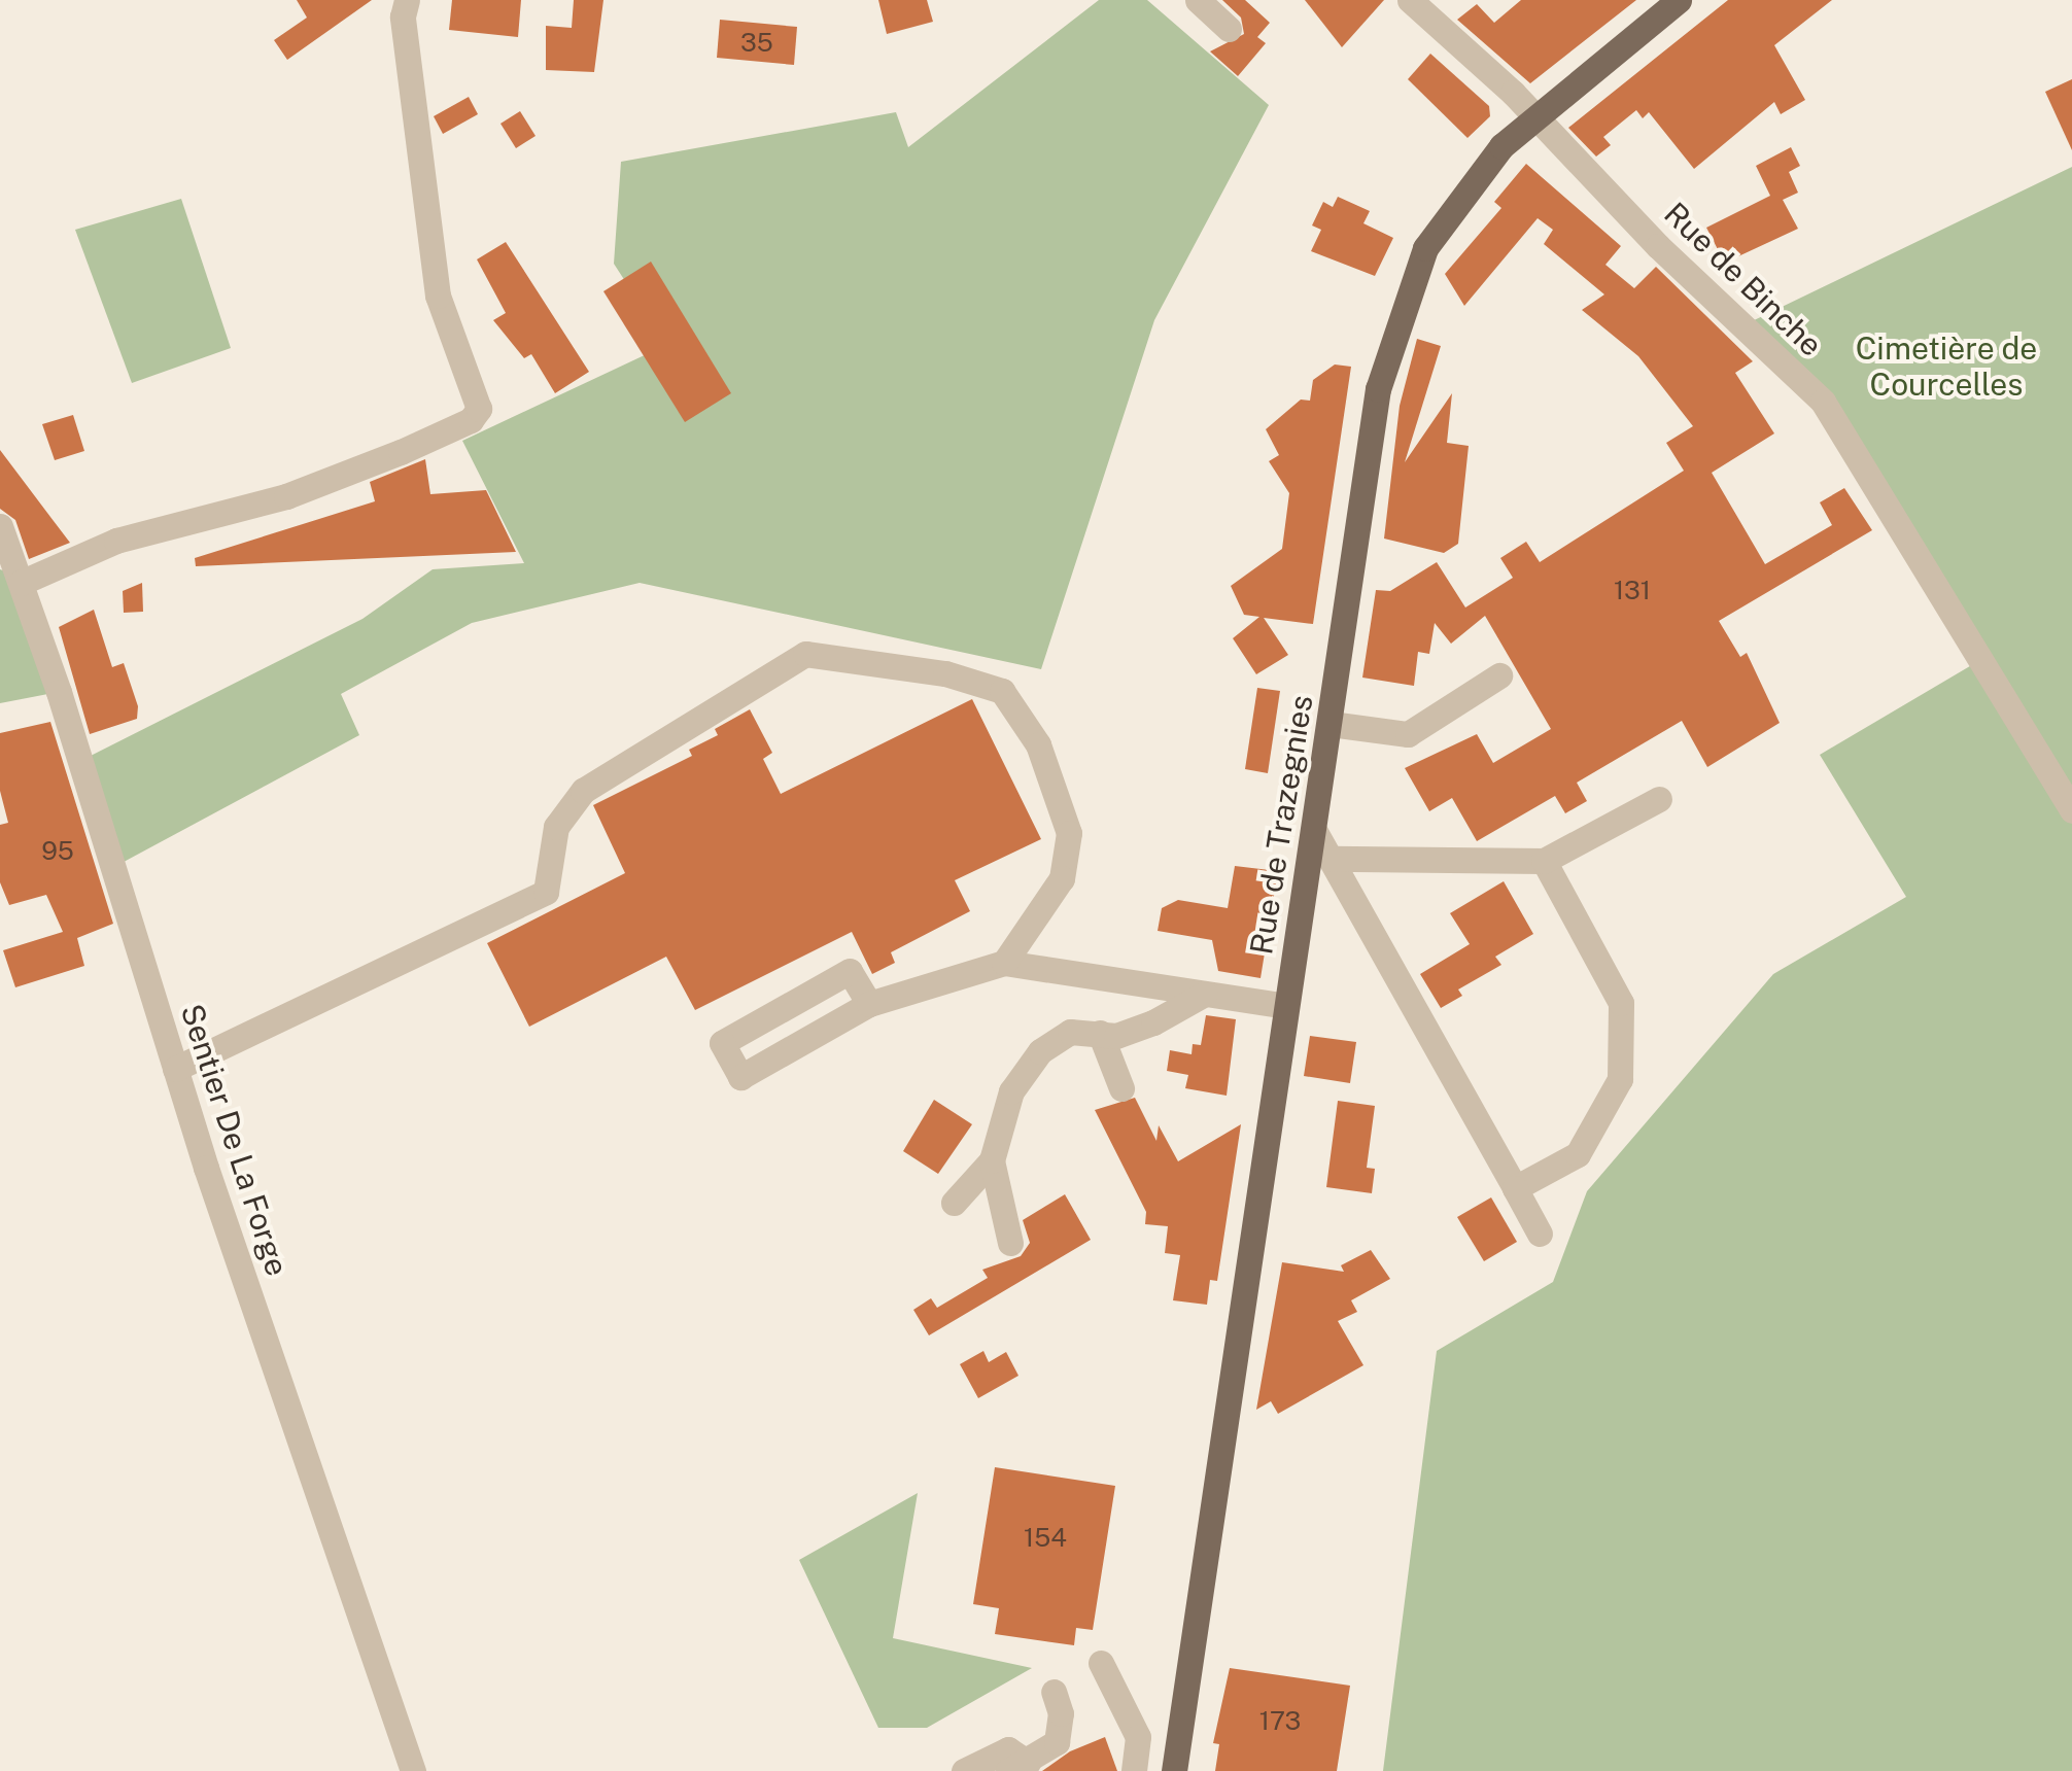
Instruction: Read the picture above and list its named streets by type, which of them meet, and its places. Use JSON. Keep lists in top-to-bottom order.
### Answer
{
  "streets": {
    "main road": ["Rue de Trazegnies"],
    "street": ["Rue de Binche", "Sentier De La Forge"]
  },
  "crossings": [
    ["Rue de Binche", "Rue de Trazegnies"]
  ],
  "parks": ["Cimetière de Courcelles"],
  "house_numbers": [
    "35",
    "131",
    "95",
    "154",
    "173"
  ]
}
